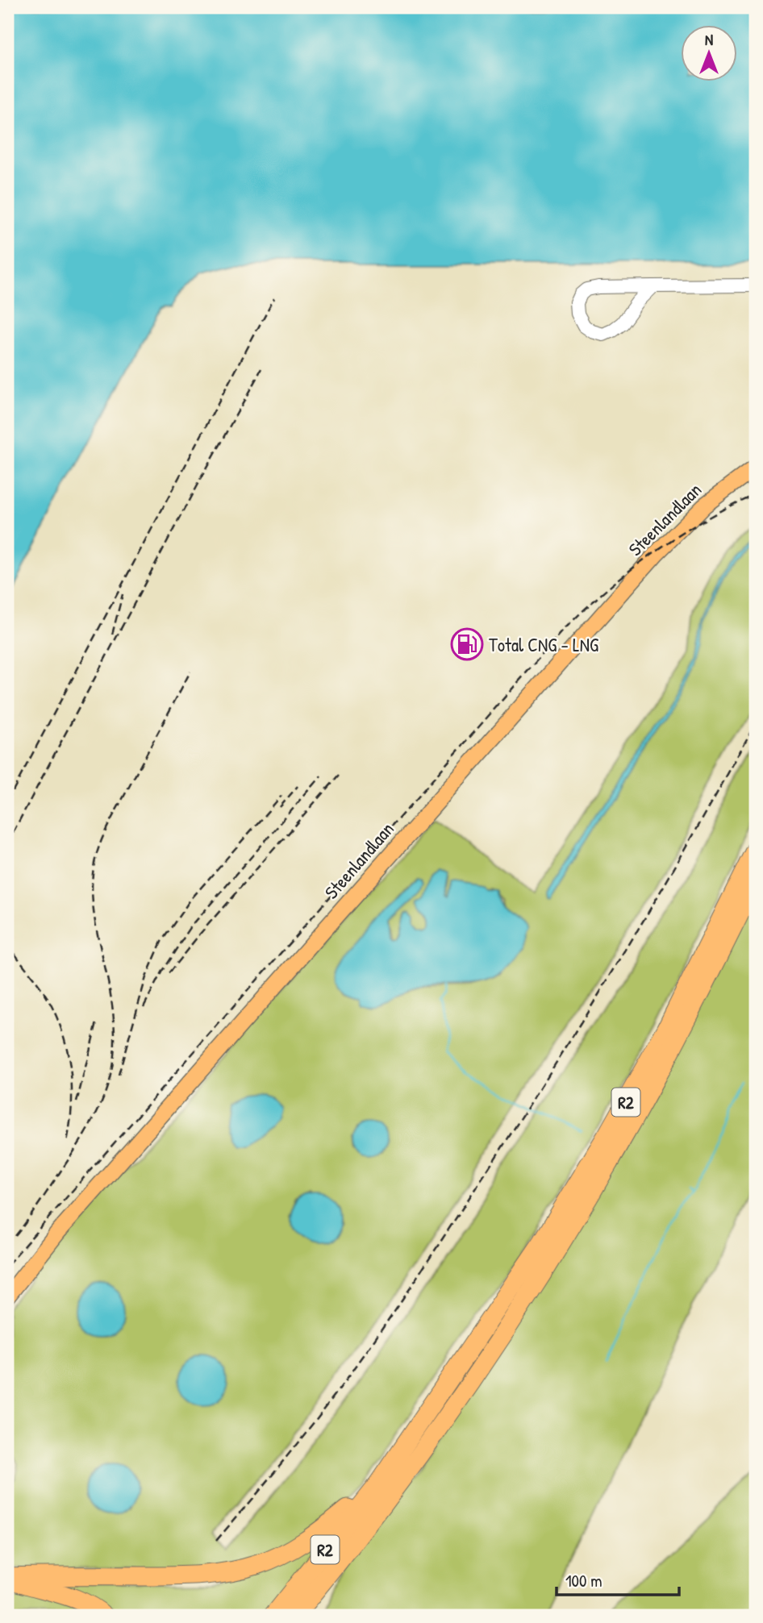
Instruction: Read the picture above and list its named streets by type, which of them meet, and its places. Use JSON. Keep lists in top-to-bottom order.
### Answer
{
  "streets": {
    "highway": ["R2"],
    "main road": ["Steenlandlaan"]
  },
  "places": {
    "fuel station": ["Total CNG - LNG"]
  },
  "scale_bar": "100 m",
  "north": "top"
}
